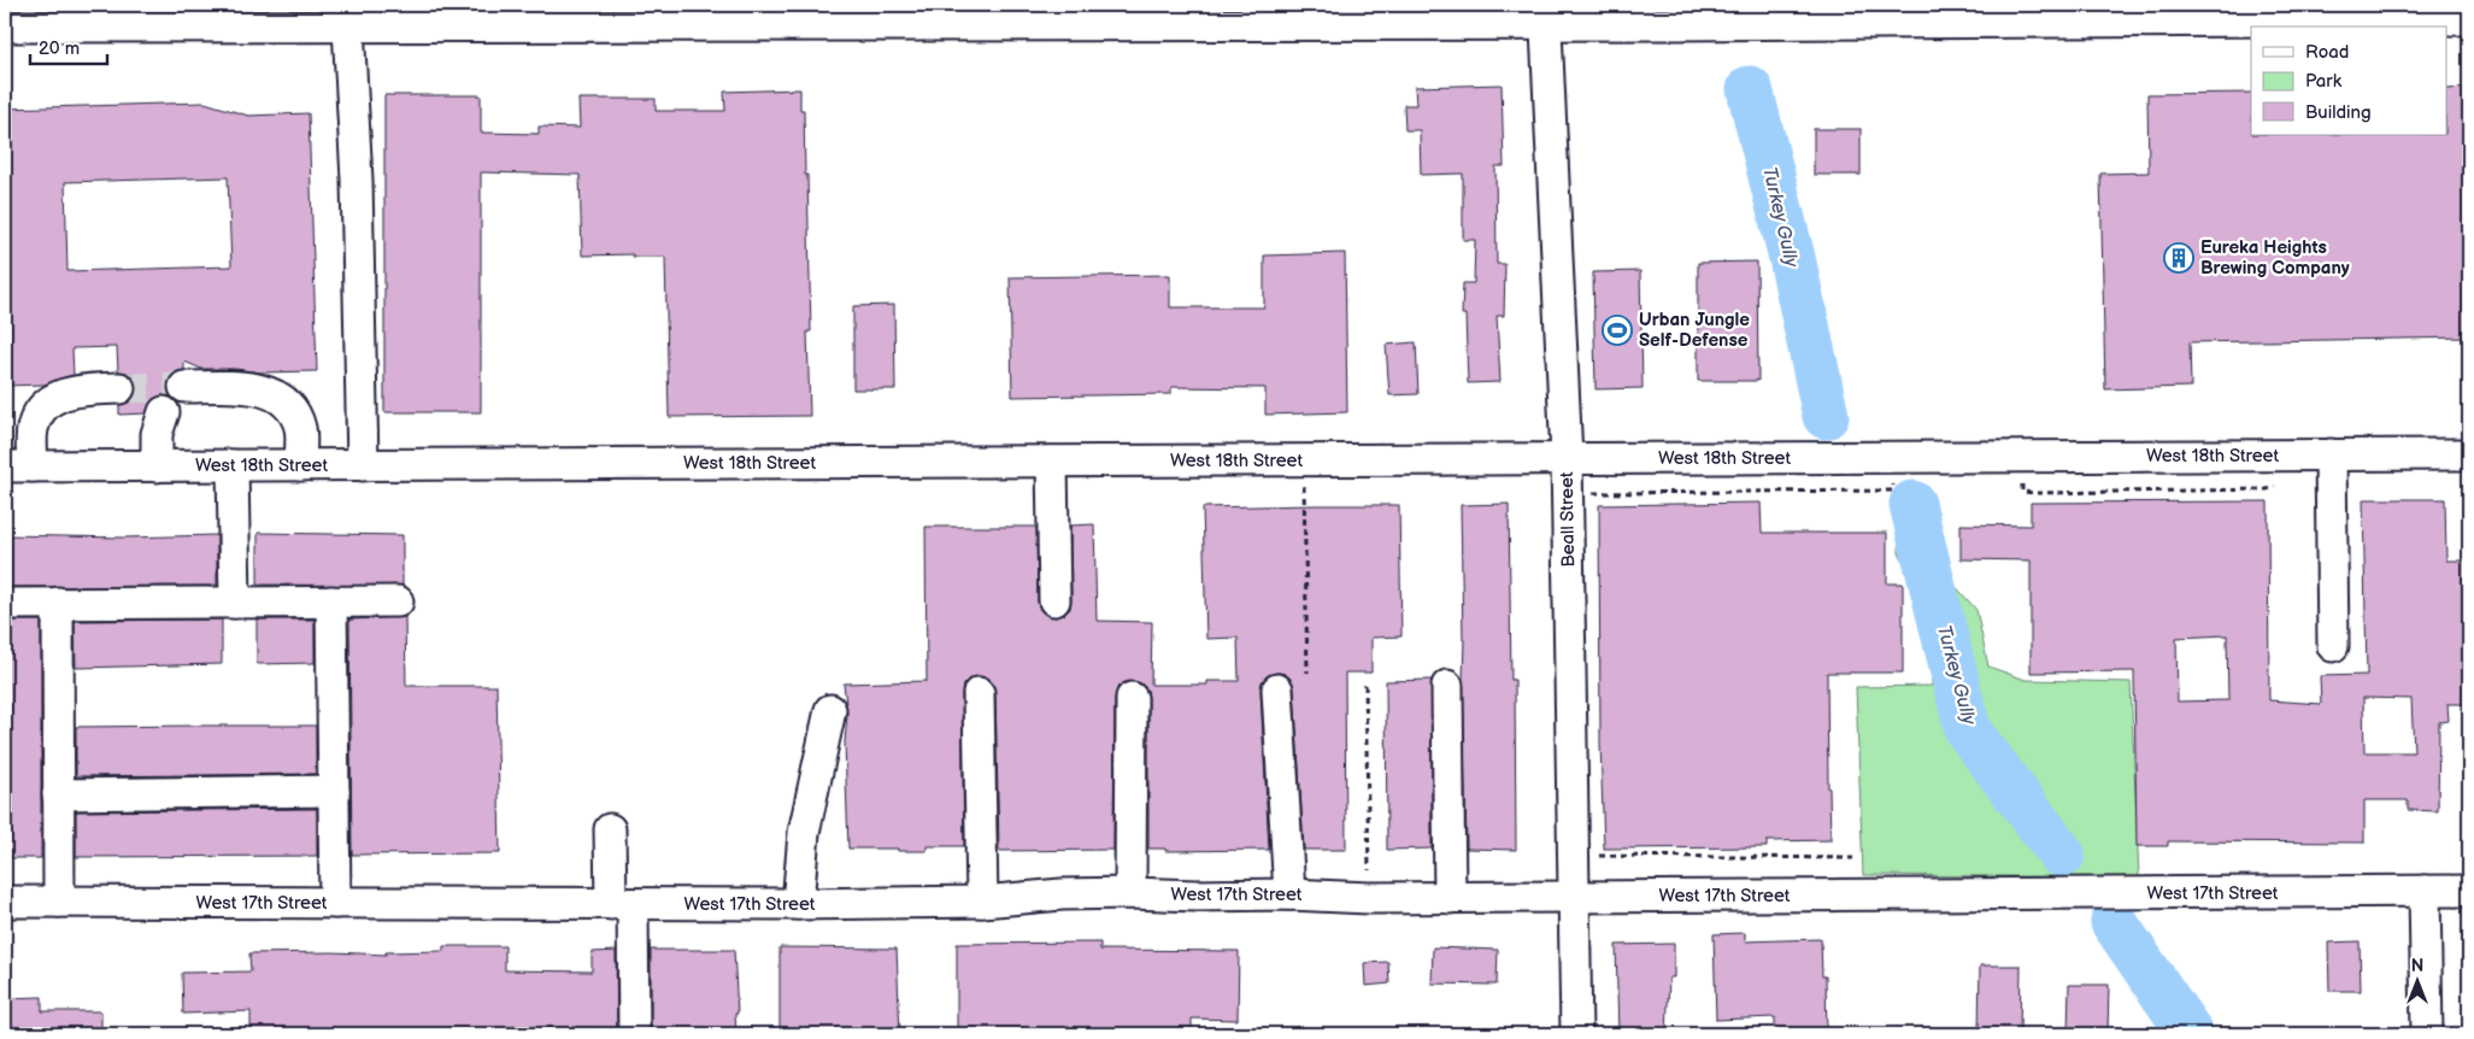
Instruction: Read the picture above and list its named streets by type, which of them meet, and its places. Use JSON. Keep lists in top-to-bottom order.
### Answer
{
  "streets": {
    "street": ["West 18th Street", "Beall Street", "West 17th Street"]
  },
  "crossings": [
    ["West 18th Street", "Beall Street"],
    ["Beall Street", "West 17th Street"]
  ],
  "water": ["Turkey Gully"],
  "places": {
    "building": ["Eureka Heights Brewing Company"],
    "sports": ["Urban Jungle Self-Defense"]
  },
  "legend": ["Road", "Park", "Building"],
  "scale_bar": "20 m",
  "north": "top"
}
